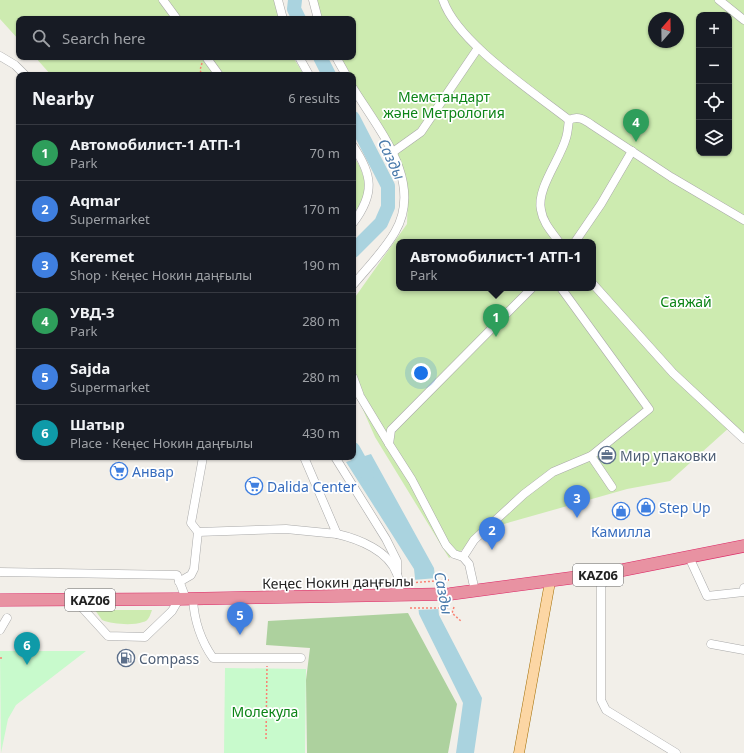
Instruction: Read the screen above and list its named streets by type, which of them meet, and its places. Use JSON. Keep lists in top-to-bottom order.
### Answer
{
  "streets": {
    "highway": ["KАZ06", "Кеңес Нокин даңғылы"]
  },
  "water": ["Сазды"],
  "parks": ["Мемстандарт және Метрология", "Саяжай", "Молекула"],
  "places": {
    "office": ["Мир упаковки"],
    "supermarket": ["Анвар", "Dalida Center"],
    "shop": ["Step Up", "Камилла"],
    "fuel station": ["Compass"]
  },
  "north": "top",
  "page": {
    "map_buttons": ["+", "−"],
    "search": "Search here",
    "heading": ["Nearby", "6 results"],
    "pins": [
      "4",
      "1",
      "3",
      "2",
      "5",
      "6"
    ],
    "list": [
      {
        "mark": "1",
        "name": "Автомобилист-1 АТП-1",
        "note": "Park",
        "value": "70 m"
      },
      {
        "mark": "2",
        "name": "Aqmar",
        "note": "Supermarket",
        "value": "170 m"
      },
      {
        "mark": "3",
        "name": "Keremet",
        "note": "Shop · Кеңес Нокин даңғылы",
        "value": "190 m"
      },
      {
        "mark": "4",
        "name": "УВД-3",
        "note": "Park",
        "value": "280 m"
      },
      {
        "mark": "5",
        "name": "Sajda",
        "note": "Supermarket",
        "value": "280 m"
      },
      {
        "mark": "6",
        "name": "Шатыр",
        "note": "Place · Кеңес Нокин даңғылы",
        "value": "430 m"
      }
    ],
    "popup": ["Автомобилист-1 АТП-1", "Park"]
  }
}
